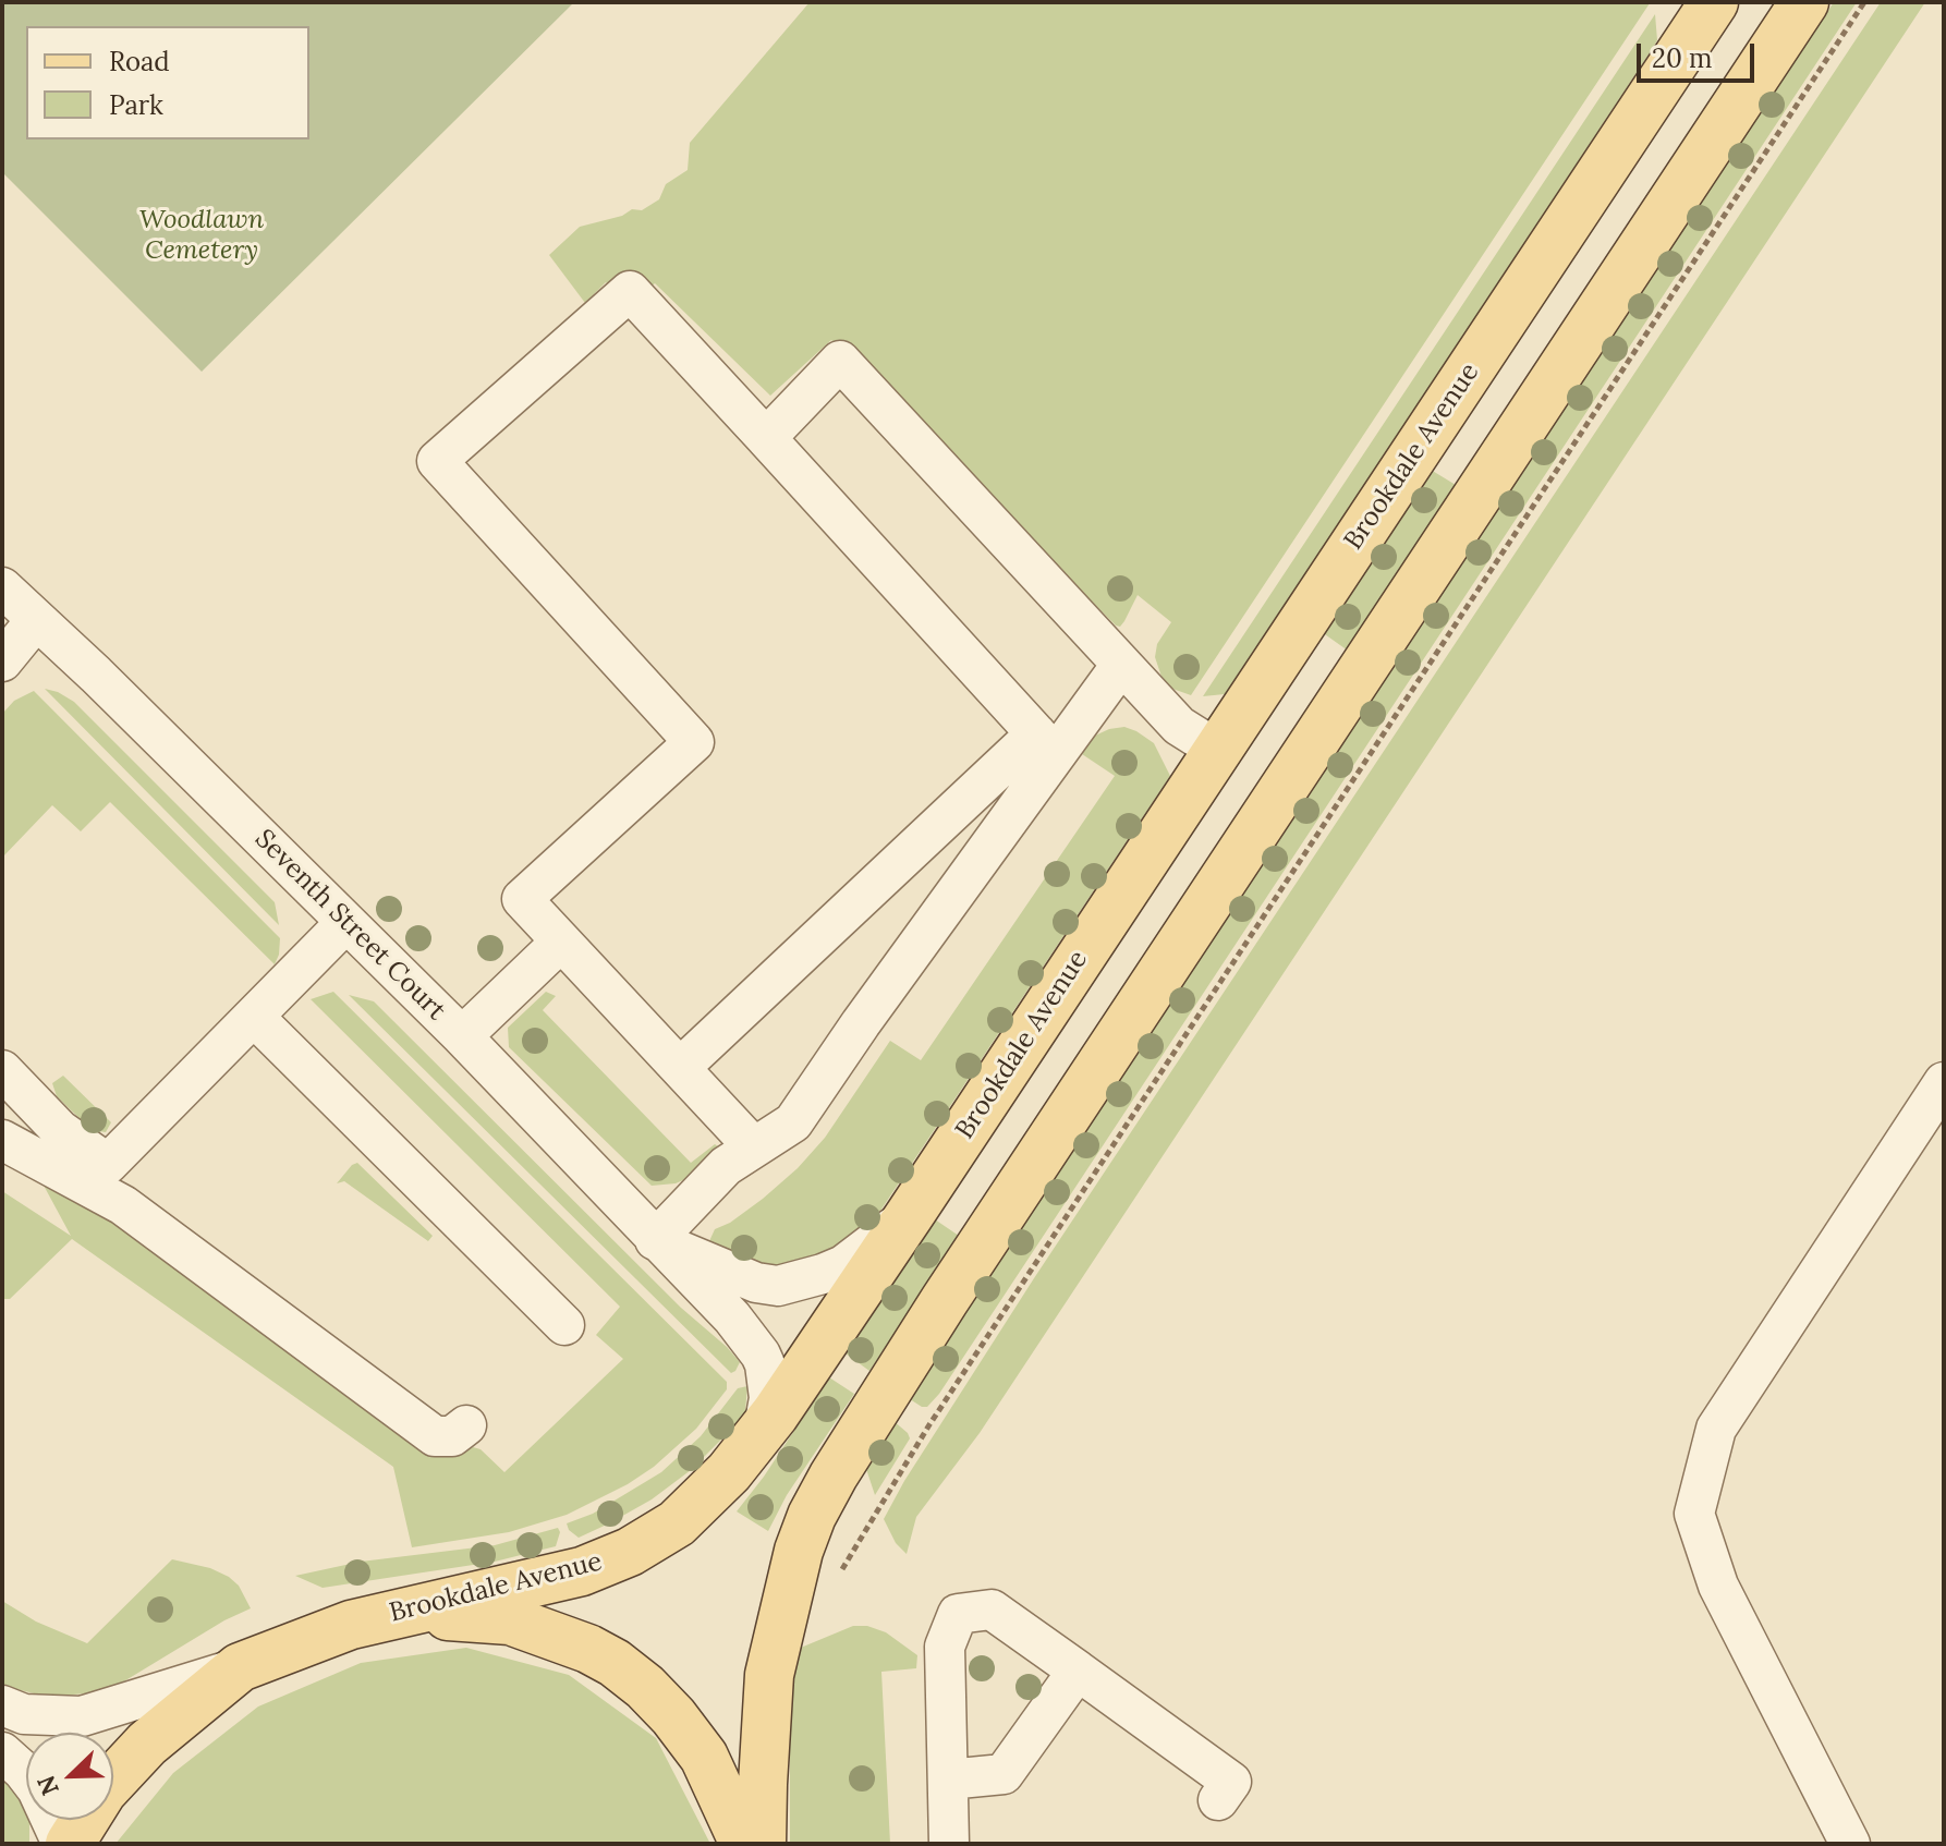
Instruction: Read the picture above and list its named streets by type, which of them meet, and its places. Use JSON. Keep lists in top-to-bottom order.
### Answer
{
  "streets": {
    "main road": ["Brookdale Avenue"],
    "street": ["Seventh Street Court"]
  },
  "crossings": [
    ["Brookdale Avenue", "Seventh Street Court"]
  ],
  "parks": ["Woodlawn Cemetery"],
  "legend": ["Road", "Park"],
  "scale_bar": "20 m",
  "north": "bottom left"
}
